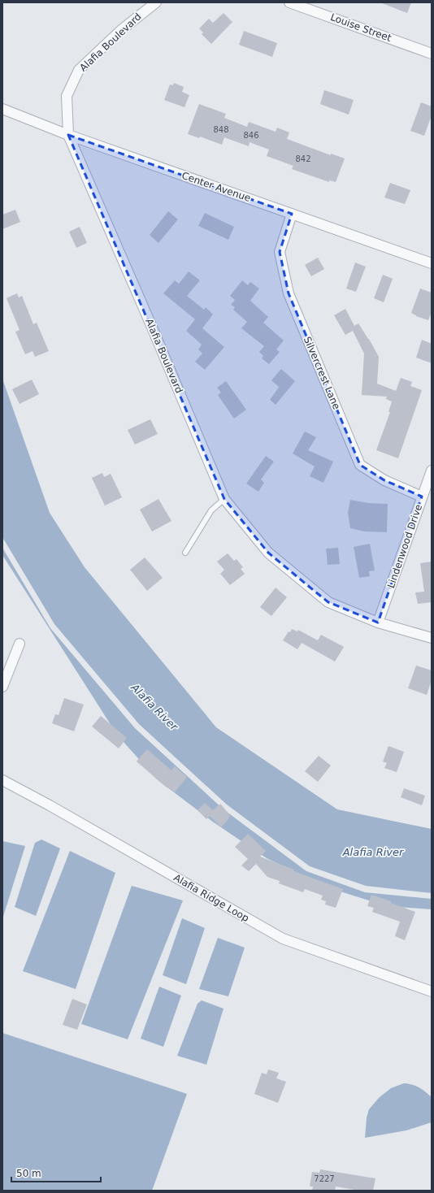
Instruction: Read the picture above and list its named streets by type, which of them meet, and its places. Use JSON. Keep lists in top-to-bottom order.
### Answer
{
  "streets": {
    "street": [
      "Louise Street",
      "Alafia Boulevard",
      "Center Avenue",
      "Silvercrest Lane",
      "Lindenwood Drive",
      "Alafia Ridge Loop"
    ]
  },
  "crossings": [
    ["Alafia Boulevard", "Center Avenue"],
    ["Alafia Boulevard", "Lindenwood Drive"],
    ["Center Avenue", "Silvercrest Lane"],
    ["Silvercrest Lane", "Lindenwood Drive"]
  ],
  "water": ["Alafia River"],
  "house_numbers": [
    "848",
    "846",
    "842",
    "7227"
  ],
  "scale_bar": "50 m"
}
